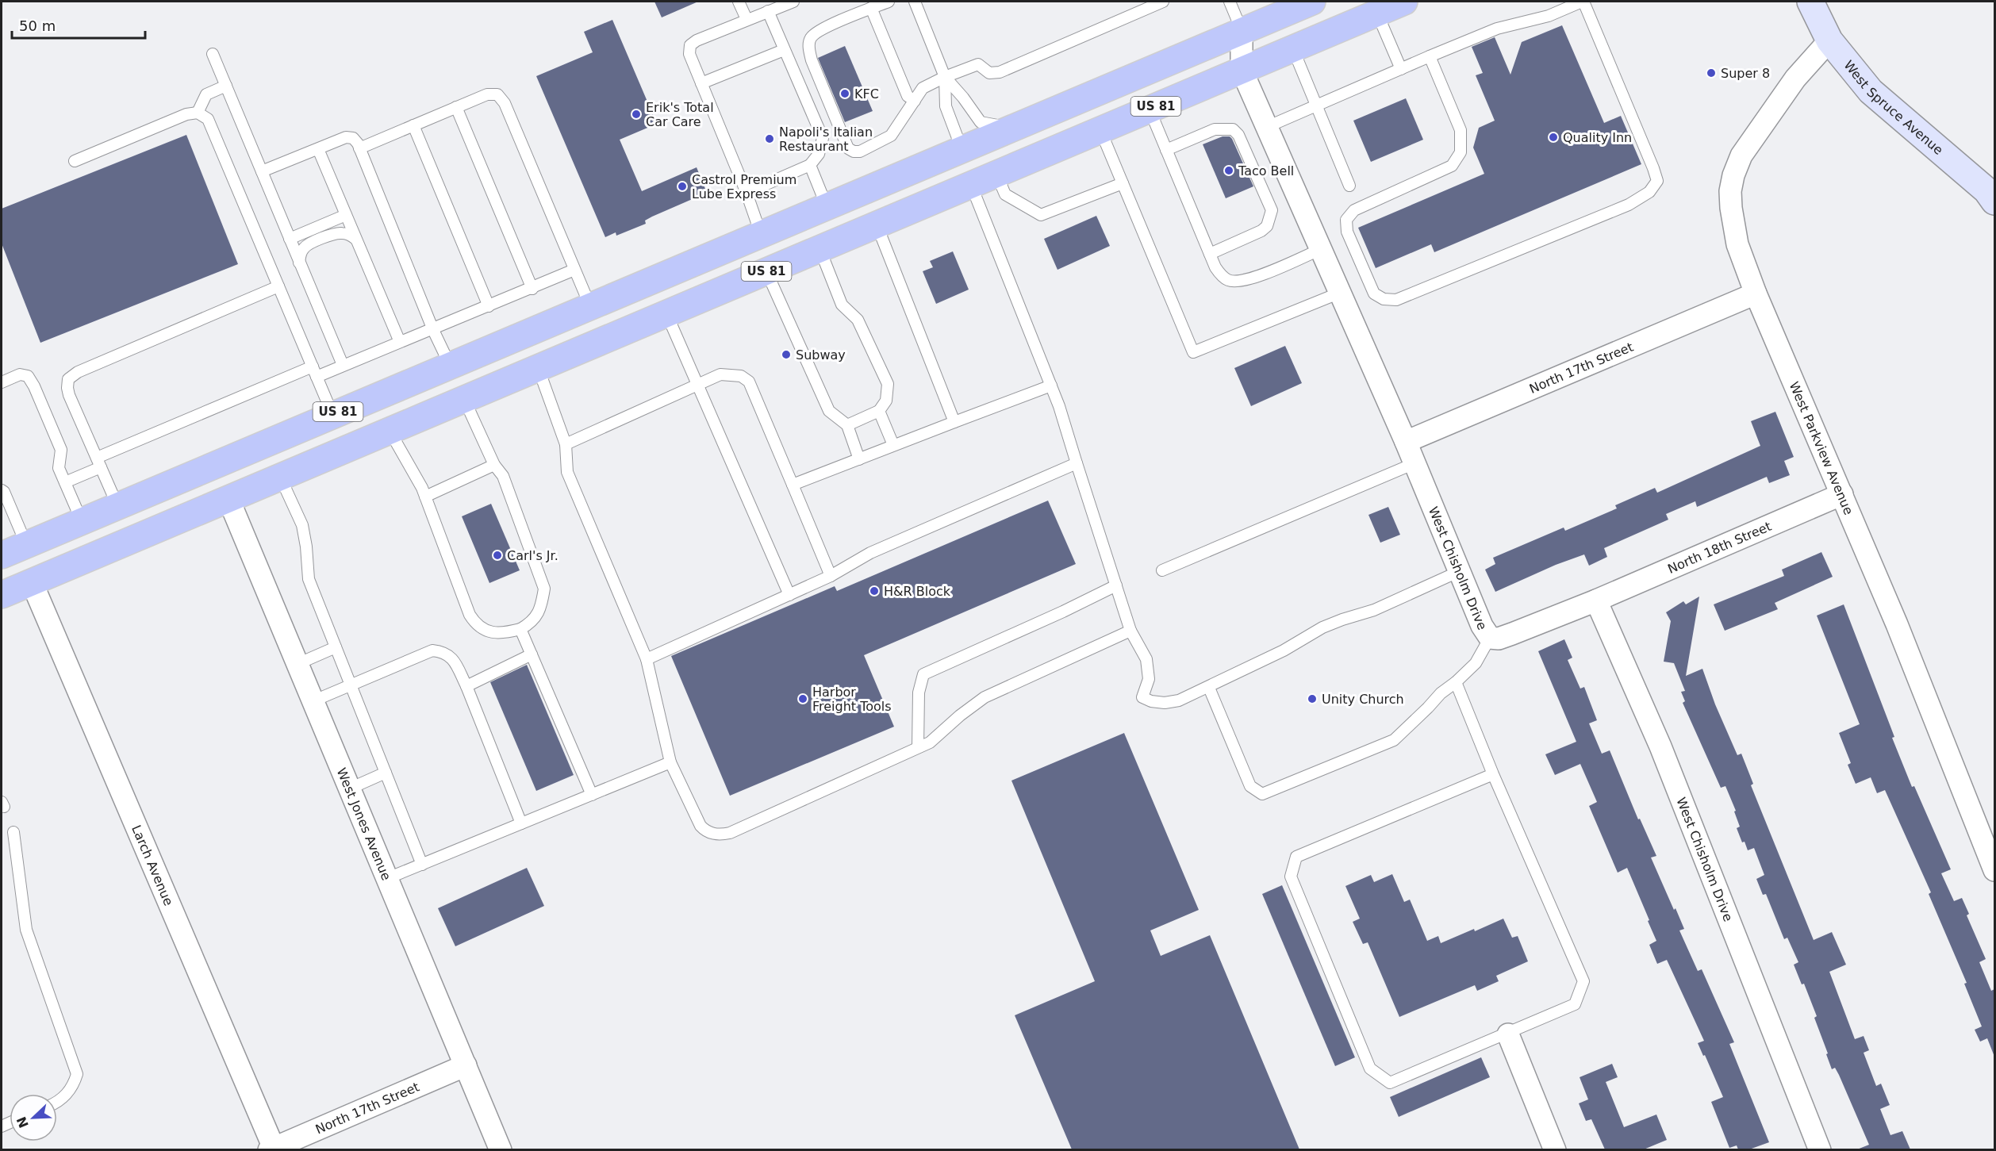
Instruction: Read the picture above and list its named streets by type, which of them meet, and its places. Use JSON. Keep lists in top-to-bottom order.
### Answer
{
  "streets": {
    "main road": ["US 81"],
    "street": [
      "West Spruce Avenue",
      "North 17th Street",
      "West Parkview Avenue",
      "North 18th Street",
      "West Chisholm Drive",
      "West Jones Avenue",
      "Larch Avenue"
    ]
  },
  "crossings": [
    ["US 81", "West Chisholm Drive"],
    ["US 81", "West Jones Avenue"],
    ["US 81", "Larch Avenue"],
    ["West Spruce Avenue", "West Parkview Avenue"],
    ["North 17th Street", "West Parkview Avenue"],
    ["North 17th Street", "West Chisholm Drive"],
    ["North 17th Street", "West Jones Avenue"],
    ["North 17th Street", "Larch Avenue"],
    ["West Parkview Avenue", "North 18th Street"],
    ["North 18th Street", "West Chisholm Drive"]
  ],
  "places": [
    "Super 8",
    "KFC",
    "Erik's Total Car Care",
    "Quality Inn",
    "Napoli's Italian Restaurant",
    "Taco Bell",
    "Castrol Premium Lube Express",
    "Subway",
    "Carl's Jr.",
    "H&R Block",
    "Harbor Freight Tools",
    "Unity Church"
  ],
  "scale_bar": "50 m",
  "north": "bottom left"
}
